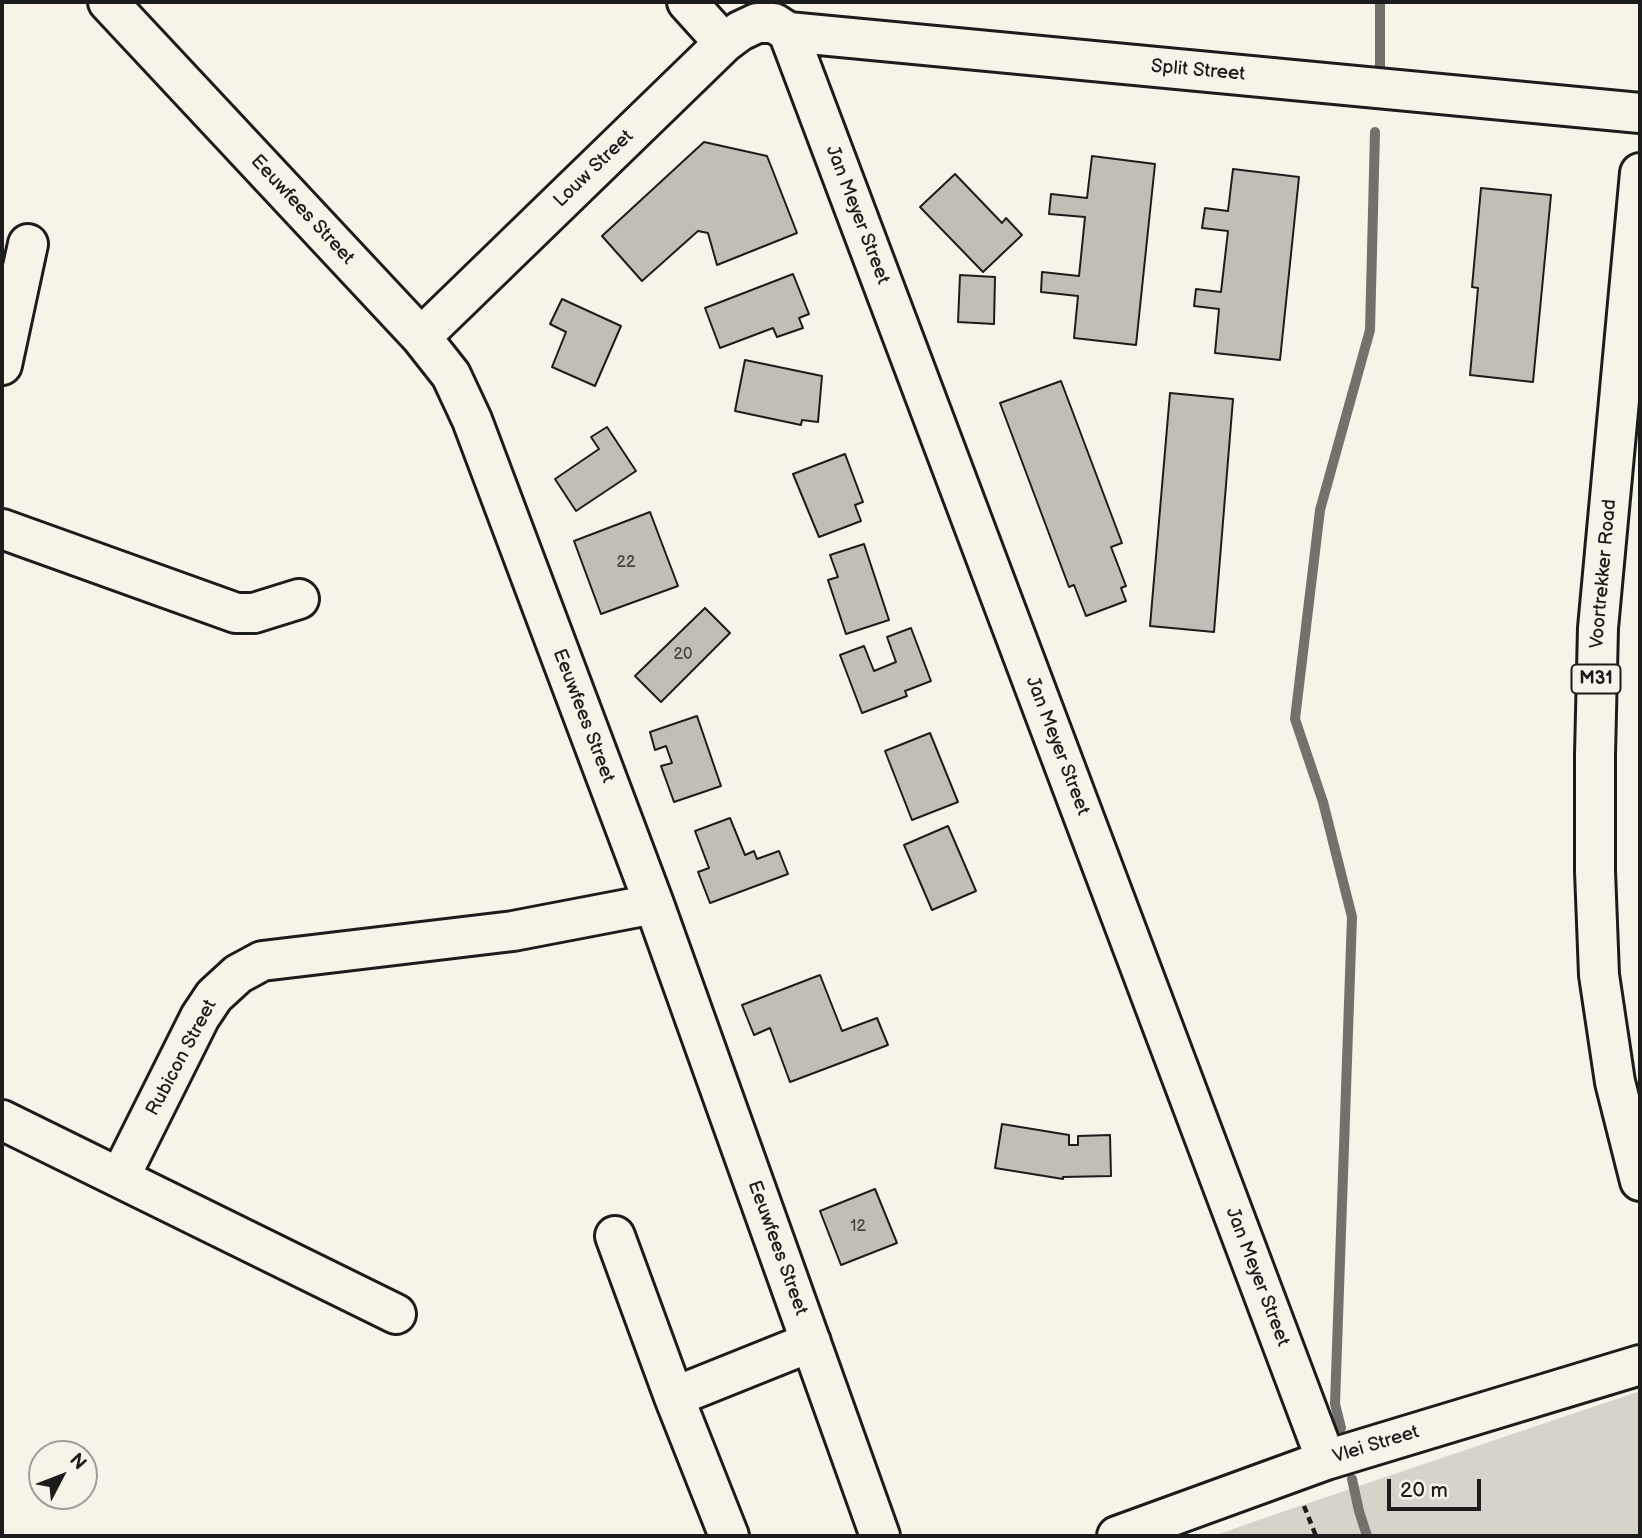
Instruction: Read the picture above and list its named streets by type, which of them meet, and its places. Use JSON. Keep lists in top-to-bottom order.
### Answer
{
  "streets": {
    "street": [
      "Split Street",
      "Louw Street",
      "Eeuwfees Street",
      "Jan Meyer Street",
      "Voortrekker Road",
      "M31",
      "Rubicon Street",
      "Vlei Street"
    ]
  },
  "crossings": [
    ["Split Street", "Louw Street"],
    ["Split Street", "Jan Meyer Street"],
    ["Louw Street", "Eeuwfees Street"],
    ["Louw Street", "Jan Meyer Street"],
    ["Eeuwfees Street", "Rubicon Street"],
    ["Jan Meyer Street", "Vlei Street"]
  ],
  "house_numbers": ["22", "20", "12"],
  "scale_bar": "20 m",
  "north": "top right"
}
